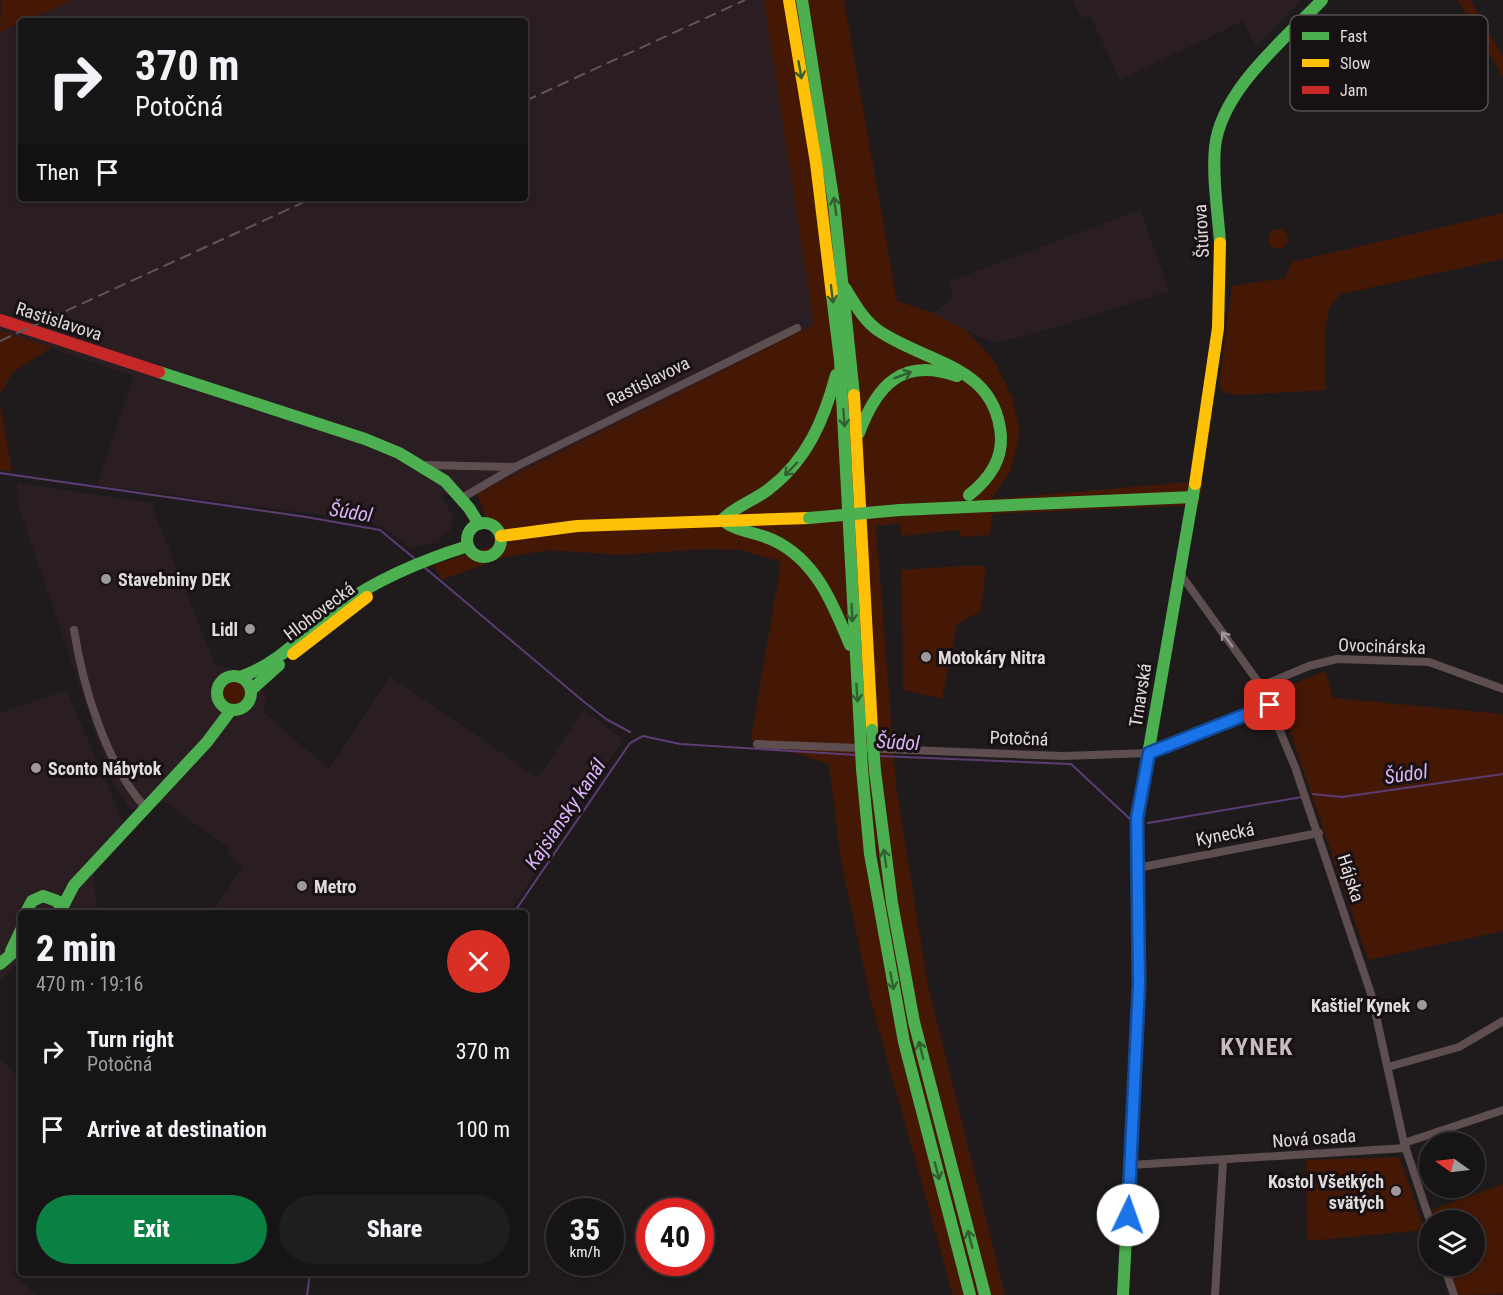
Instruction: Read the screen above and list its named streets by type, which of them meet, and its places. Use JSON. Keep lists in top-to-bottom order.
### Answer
{
  "streets": {
    "main road": [
      "Štúrova",
      "Rastislavova",
      "Hlohovecká",
      "Trnavská"
    ],
    "street": [
      "Ovocinárska",
      "Potočná",
      "Kynecká",
      "Hájska",
      "Nová osada"
    ]
  },
  "crossings": [
    ["Štúrova", "Trnavská"],
    ["Ovocinárska", "Hájska"],
    ["Trnavská", "Potočná"],
    ["Trnavská", "Kynecká"],
    ["Trnavská", "Hájska"],
    ["Trnavská", "Nová osada"],
    ["Potočná", "Hájska"],
    ["Kynecká", "Hájska"],
    ["Hájska", "Nová osada"]
  ],
  "districts": ["KYNEK"],
  "water": ["Šúdol", "Kajsiansky kanál"],
  "places": [
    "Stavebniny DEK",
    "Lidl",
    "Motokáry Nitra",
    "Sconto Nábytok",
    "Metro",
    "Kaštieľ Kynek",
    "Kostol Všetkých svätých"
  ],
  "legend": ["Fast", "Slow", "Jam"],
  "north": "left",
  "page": {
    "turn": ["370 m", "Potočná"],
    "then": "Then",
    "heading": ["2 min", "470 m · 19:16"],
    "list": [
      {
        "name": "Turn right",
        "note": "Potočná",
        "value": "370 m"
      },
      {
        "name": "Arrive at destination",
        "value": "100 m"
      }
    ],
    "buttons": ["Exit", "Share"],
    "speed": "35 km/h",
    "limit": "40"
  }
}
